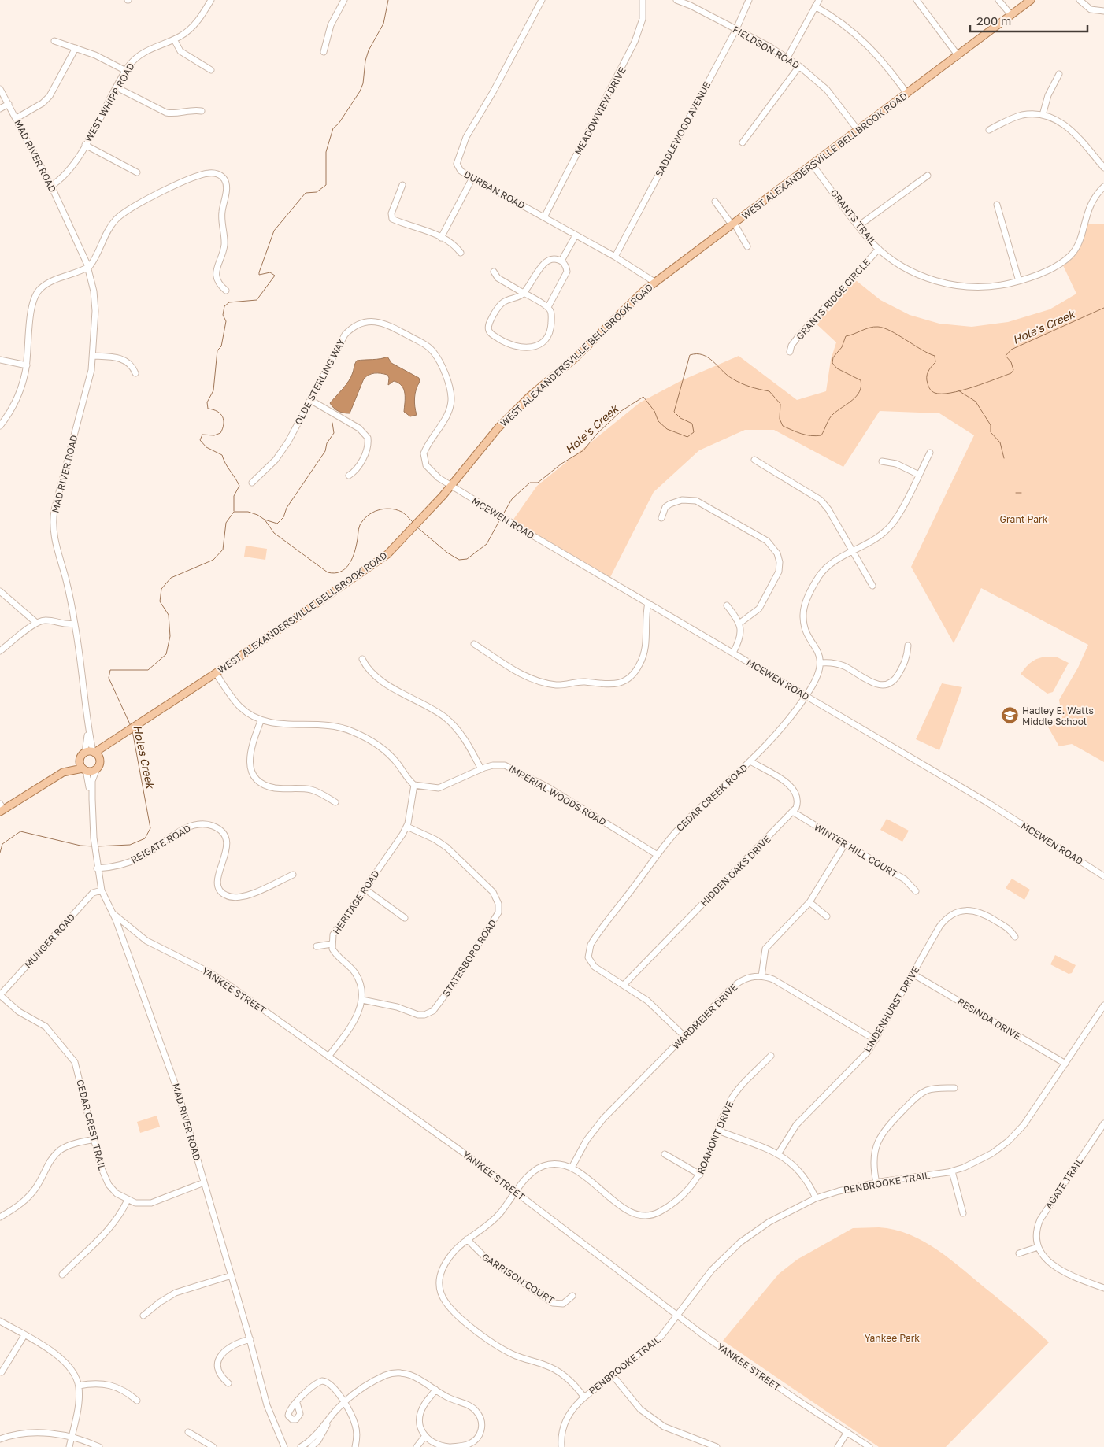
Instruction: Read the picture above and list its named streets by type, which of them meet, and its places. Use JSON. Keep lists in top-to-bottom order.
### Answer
{
  "streets": {
    "main road": ["WEST ALEXANDERSVILLE BELLBROOK ROAD"],
    "street": [
      "FIELDSON ROAD",
      "WEST WHIPP ROAD",
      "MEADOWVIEW DRIVE",
      "SADDLEWOOD AVENUE",
      "MAD RIVER ROAD",
      "DURBAN ROAD",
      "GRANTS TRAIL",
      "GRANTS RIDGE CIRCLE",
      "OLDE STERLING WAY",
      "MCEWEN ROAD",
      "IMPERIAL WOODS ROAD",
      "CEDAR CREEK ROAD",
      "REIGATE ROAD",
      "WINTER HILL COURT",
      "HIDDEN OAKS DRIVE",
      "HERITAGE ROAD",
      "MUNGER ROAD",
      "STATESBORO ROAD",
      "YANKEE STREET",
      "LINDENHURST DRIVE",
      "WARDMEIER DRIVE",
      "RESINDA DRIVE",
      "CEDAR CREST TRAIL",
      "ROAMONT DRIVE",
      "PENBROOKE TRAIL",
      "AGATE TRAIL",
      "GARRISON COURT"
    ]
  },
  "crossings": [
    ["FIELDSON ROAD", "SADDLEWOOD AVENUE"],
    ["FIELDSON ROAD", "WEST ALEXANDERSVILLE BELLBROOK ROAD"],
    ["WEST WHIPP ROAD", "MAD RIVER ROAD"],
    ["MEADOWVIEW DRIVE", "DURBAN ROAD"],
    ["SADDLEWOOD AVENUE", "DURBAN ROAD"],
    ["MAD RIVER ROAD", "WEST ALEXANDERSVILLE BELLBROOK ROAD"],
    ["MAD RIVER ROAD", "REIGATE ROAD"],
    ["MAD RIVER ROAD", "MUNGER ROAD"],
    ["MAD RIVER ROAD", "YANKEE STREET"],
    ["MAD RIVER ROAD", "CEDAR CREST TRAIL"],
    ["WEST ALEXANDERSVILLE BELLBROOK ROAD", "DURBAN ROAD"],
    ["WEST ALEXANDERSVILLE BELLBROOK ROAD", "GRANTS TRAIL"],
    ["WEST ALEXANDERSVILLE BELLBROOK ROAD", "OLDE STERLING WAY"],
    ["WEST ALEXANDERSVILLE BELLBROOK ROAD", "MCEWEN ROAD"],
    ["GRANTS TRAIL", "GRANTS RIDGE CIRCLE"],
    ["OLDE STERLING WAY", "MCEWEN ROAD"],
    ["MCEWEN ROAD", "CEDAR CREEK ROAD"],
    ["IMPERIAL WOODS ROAD", "CEDAR CREEK ROAD"],
    ["IMPERIAL WOODS ROAD", "HERITAGE ROAD"],
    ["CEDAR CREEK ROAD", "HIDDEN OAKS DRIVE"],
    ["CEDAR CREEK ROAD", "WARDMEIER DRIVE"],
    ["WINTER HILL COURT", "HIDDEN OAKS DRIVE"],
    ["HERITAGE ROAD", "STATESBORO ROAD"],
    ["MUNGER ROAD", "CEDAR CREST TRAIL"],
    ["YANKEE STREET", "ROAMONT DRIVE"],
    ["YANKEE STREET", "PENBROOKE TRAIL"],
    ["LINDENHURST DRIVE", "RESINDA DRIVE"],
    ["WARDMEIER DRIVE", "ROAMONT DRIVE"],
    ["RESINDA DRIVE", "PENBROOKE TRAIL"],
    ["ROAMONT DRIVE", "PENBROOKE TRAIL"],
    ["ROAMONT DRIVE", "GARRISON COURT"]
  ],
  "water": ["Hole's Creek", "Holes Creek"],
  "parks": ["Grant Park", "Yankee Park"],
  "places": {
    "school or university": ["Hadley E. Watts Middle School"]
  },
  "scale_bar": "200 m"
}
